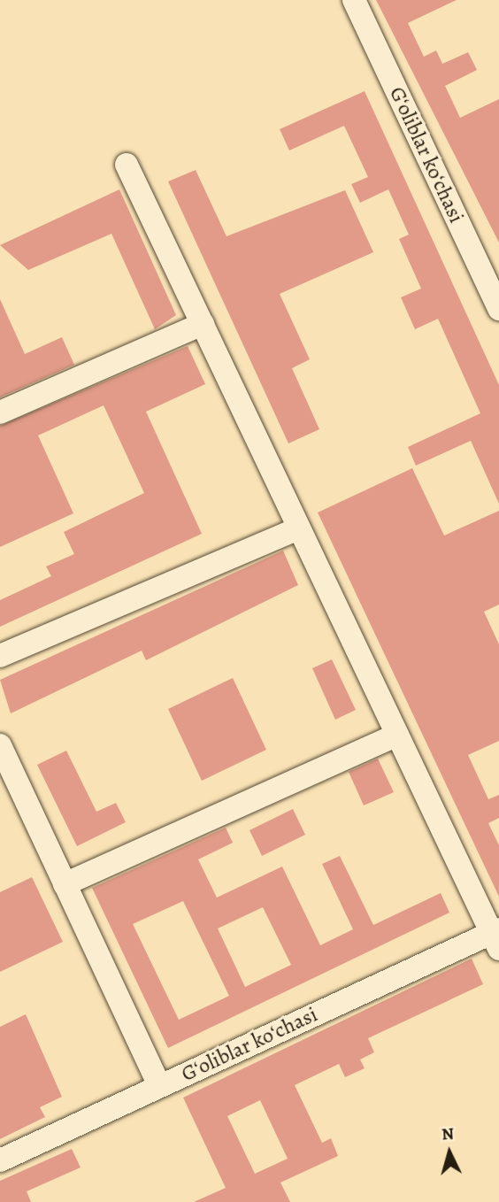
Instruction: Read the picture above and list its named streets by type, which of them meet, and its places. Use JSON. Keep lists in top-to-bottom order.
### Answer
{
  "streets": {
    "street": ["Gʻoliblar koʻchasi"]
  },
  "north": "top"
}
